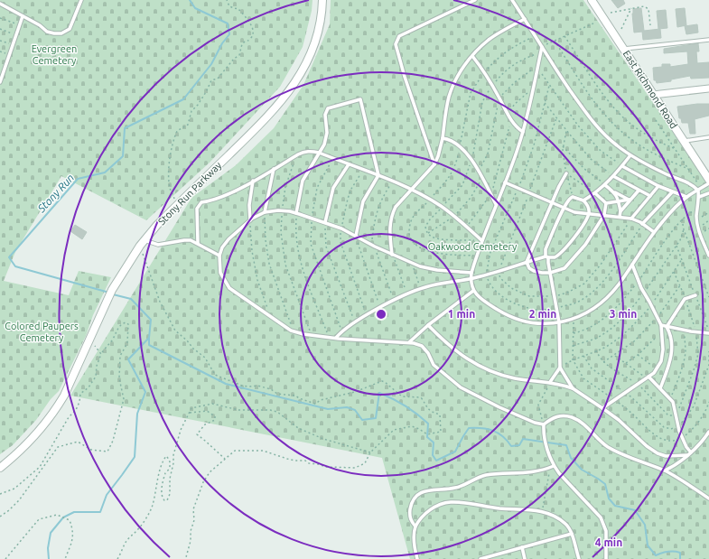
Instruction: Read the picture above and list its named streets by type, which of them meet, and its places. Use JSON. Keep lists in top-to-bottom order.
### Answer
{
  "streets": {
    "street": ["East Richmond Road", "Stony Run Parkway"]
  },
  "water": ["Stony Run"],
  "parks": ["Evergreen Cemetery", "Oakwood Cemetery", "Colored Paupers Cemetery"],
  "rings": [
    "1 min",
    "2 min",
    "3 min",
    "4 min"
  ]
}
